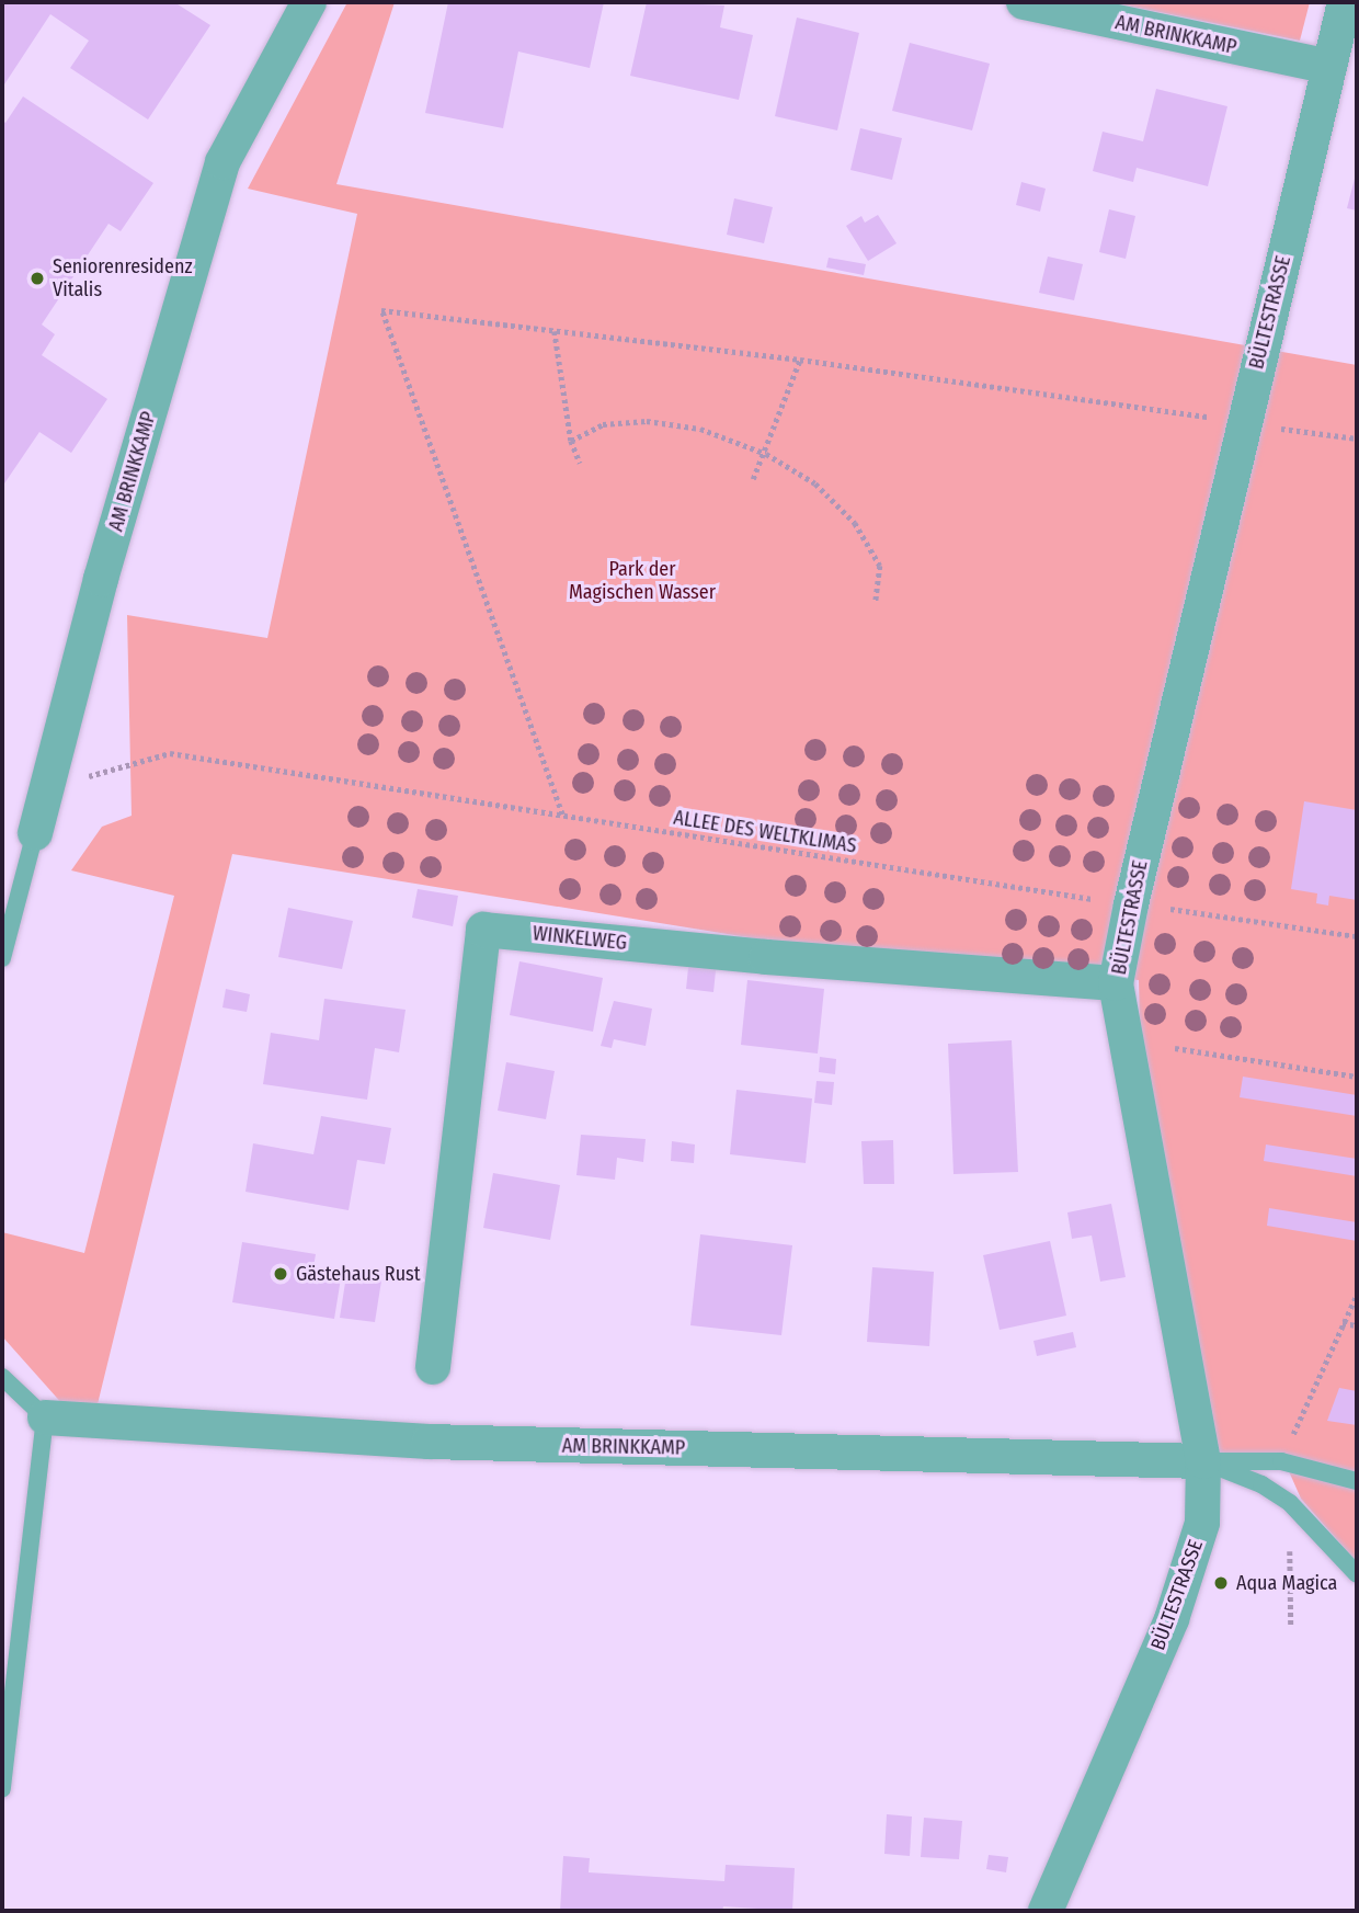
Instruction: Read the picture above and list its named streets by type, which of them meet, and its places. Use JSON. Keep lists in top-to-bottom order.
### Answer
{
  "streets": {
    "street": ["AM BRINKKAMP", "BÜLTESTRASSE", "WINKELWEG"],
    "path": ["ALLEE DES WELTKLIMAS"]
  },
  "crossings": [
    ["AM BRINKKAMP", "BÜLTESTRASSE"],
    ["AM BRINKKAMP", "ALLEE DES WELTKLIMAS"],
    ["BÜLTESTRASSE", "ALLEE DES WELTKLIMAS"],
    ["BÜLTESTRASSE", "WINKELWEG"]
  ],
  "parks": ["Park der Magischen Wasser"],
  "places": ["Seniorenresidenz Vitalis", "Gästehaus Rust", "Aqua Magica"]
}
